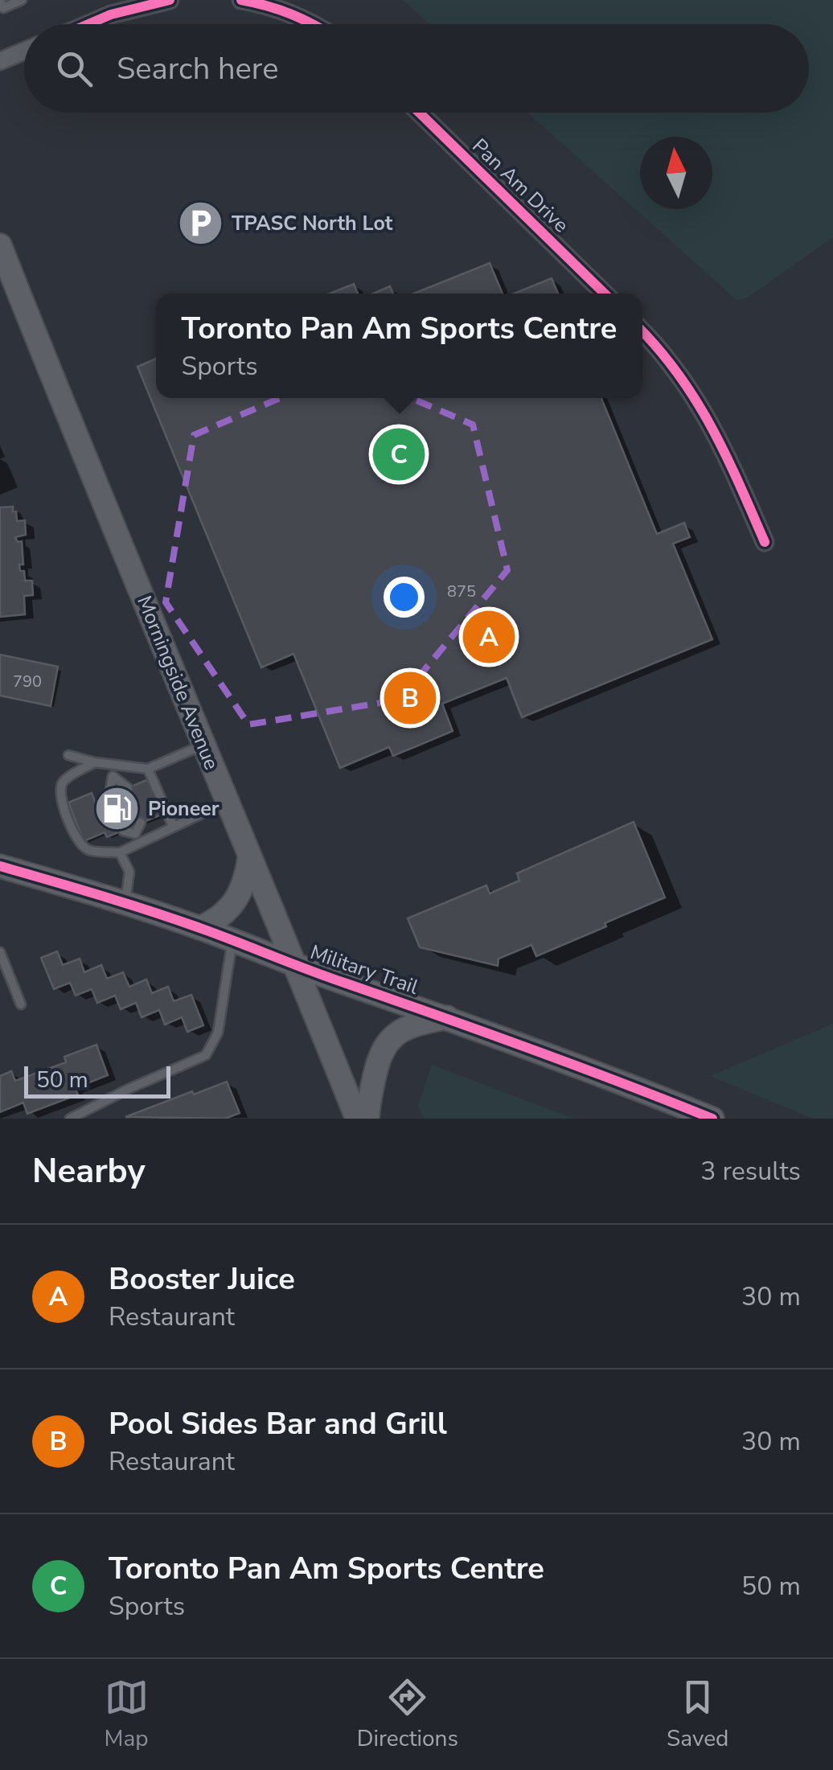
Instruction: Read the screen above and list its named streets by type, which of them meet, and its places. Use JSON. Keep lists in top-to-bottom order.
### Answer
{
  "streets": {
    "main road": ["Morningside Avenue", "Military Trail"],
    "street": ["Pan Am Drive"]
  },
  "crossings": [
    ["Morningside Avenue", "Military Trail"]
  ],
  "places": {
    "parking": ["TPASC North Lot"],
    "fuel station": ["Pioneer"]
  },
  "house_numbers": ["875", "790"],
  "scale_bar": "50 m",
  "north": "top",
  "page": {
    "search": "Search here",
    "popup": ["Toronto Pan Am Sports Centre", "Sports"],
    "pins": ["C", "A", "B"],
    "scale": "50 m",
    "heading": ["Nearby", "3 results"],
    "list": [
      {
        "mark": "A",
        "name": "Booster Juice",
        "note": "Restaurant",
        "value": "30 m"
      },
      {
        "mark": "B",
        "name": "Pool Sides Bar and Grill",
        "note": "Restaurant",
        "value": "30 m"
      },
      {
        "mark": "C",
        "name": "Toronto Pan Am Sports Centre",
        "note": "Sports",
        "value": "50 m"
      }
    ],
    "nav": ["Map", "Directions", "Saved"]
  }
}
